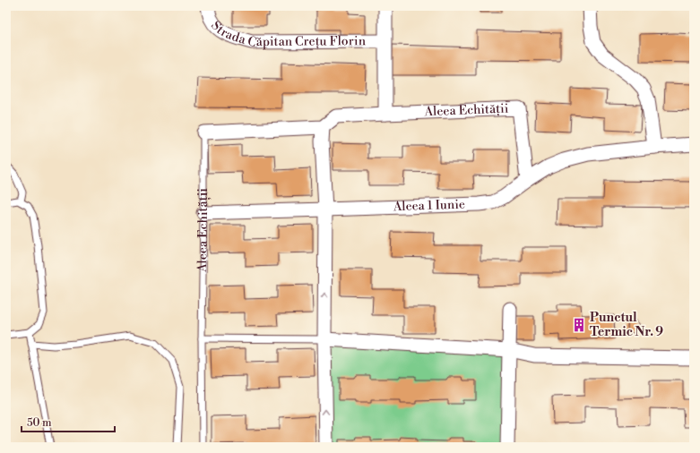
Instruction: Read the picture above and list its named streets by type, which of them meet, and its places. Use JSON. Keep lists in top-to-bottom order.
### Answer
{
  "streets": {
    "street": ["Strada Căpitan Crețu Florin", "Aleea Echității", "Aleea 1 Iunie"]
  },
  "crossings": [
    ["Strada Căpitan Crețu Florin", "Aleea Echității"],
    ["Aleea Echității", "Aleea 1 Iunie"]
  ],
  "places": {
    "building": ["Punctul Termic Nr. 9"]
  },
  "scale_bar": "50 m"
}
